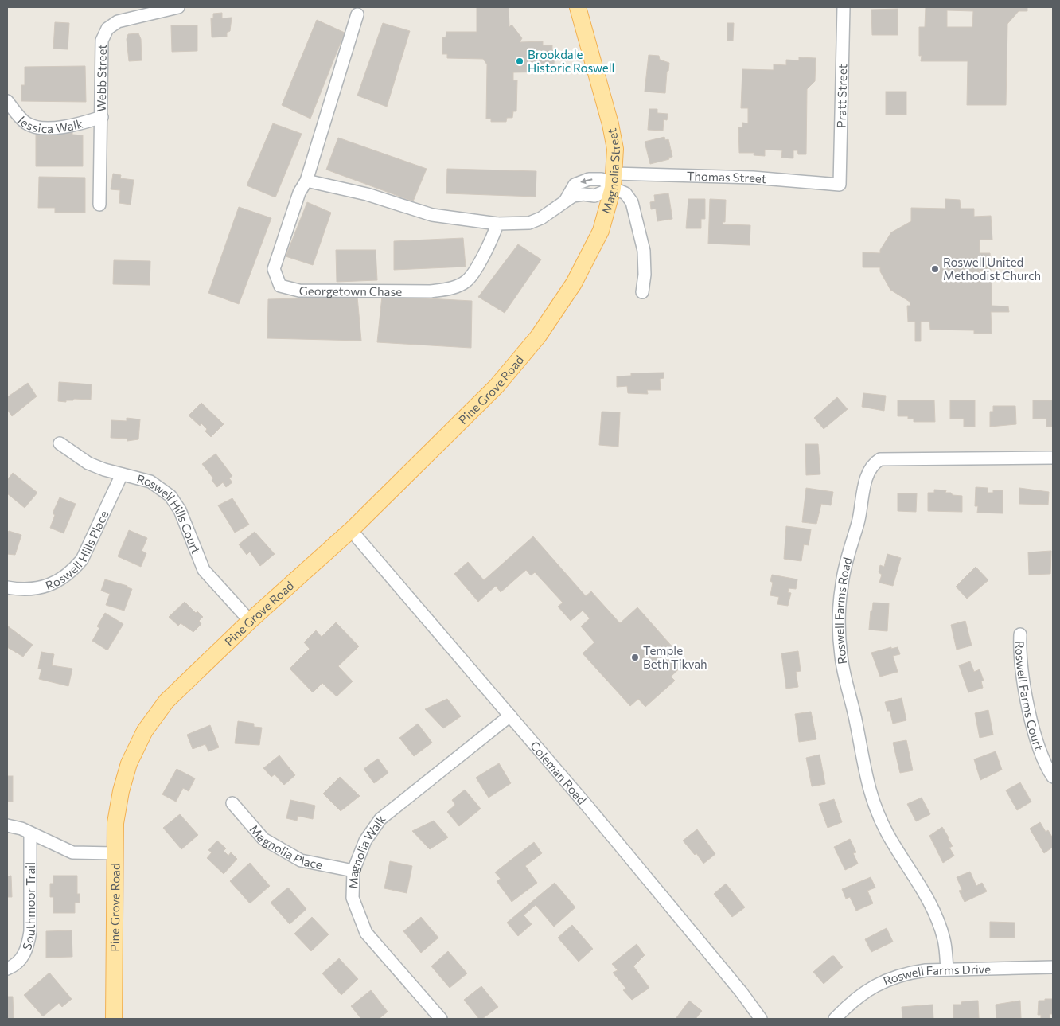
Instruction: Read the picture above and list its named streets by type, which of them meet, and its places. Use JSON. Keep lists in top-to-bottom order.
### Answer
{
  "streets": {
    "main road": ["Magnolia Street", "Pine Grove Road"],
    "street": [
      "Webb Street",
      "Pratt Street",
      "Jessica Walk",
      "Thomas Street",
      "Georgetown Chase",
      "Roswell Hills Court",
      "Roswell Hills Place",
      "Roswell Farms Road",
      "Roswell Farms Court",
      "Coleman Road",
      "Magnolia Place",
      "Magnolia Walk",
      "Southmoor Trail",
      "Roswell Farms Drive"
    ]
  },
  "crossings": [
    ["Webb Street", "Jessica Walk"],
    ["Pratt Street", "Thomas Street"],
    ["Magnolia Street", "Thomas Street"],
    ["Magnolia Street", "Pine Grove Road"],
    ["Pine Grove Road", "Roswell Hills Court"],
    ["Pine Grove Road", "Coleman Road"],
    ["Roswell Hills Court", "Roswell Hills Place"],
    ["Roswell Farms Road", "Roswell Farms Drive"],
    ["Coleman Road", "Magnolia Walk"],
    ["Magnolia Place", "Magnolia Walk"]
  ],
  "places": ["Brookdale Historic Roswell", "Roswell United Methodist Church", "Temple Beth Tikvah"]
}
